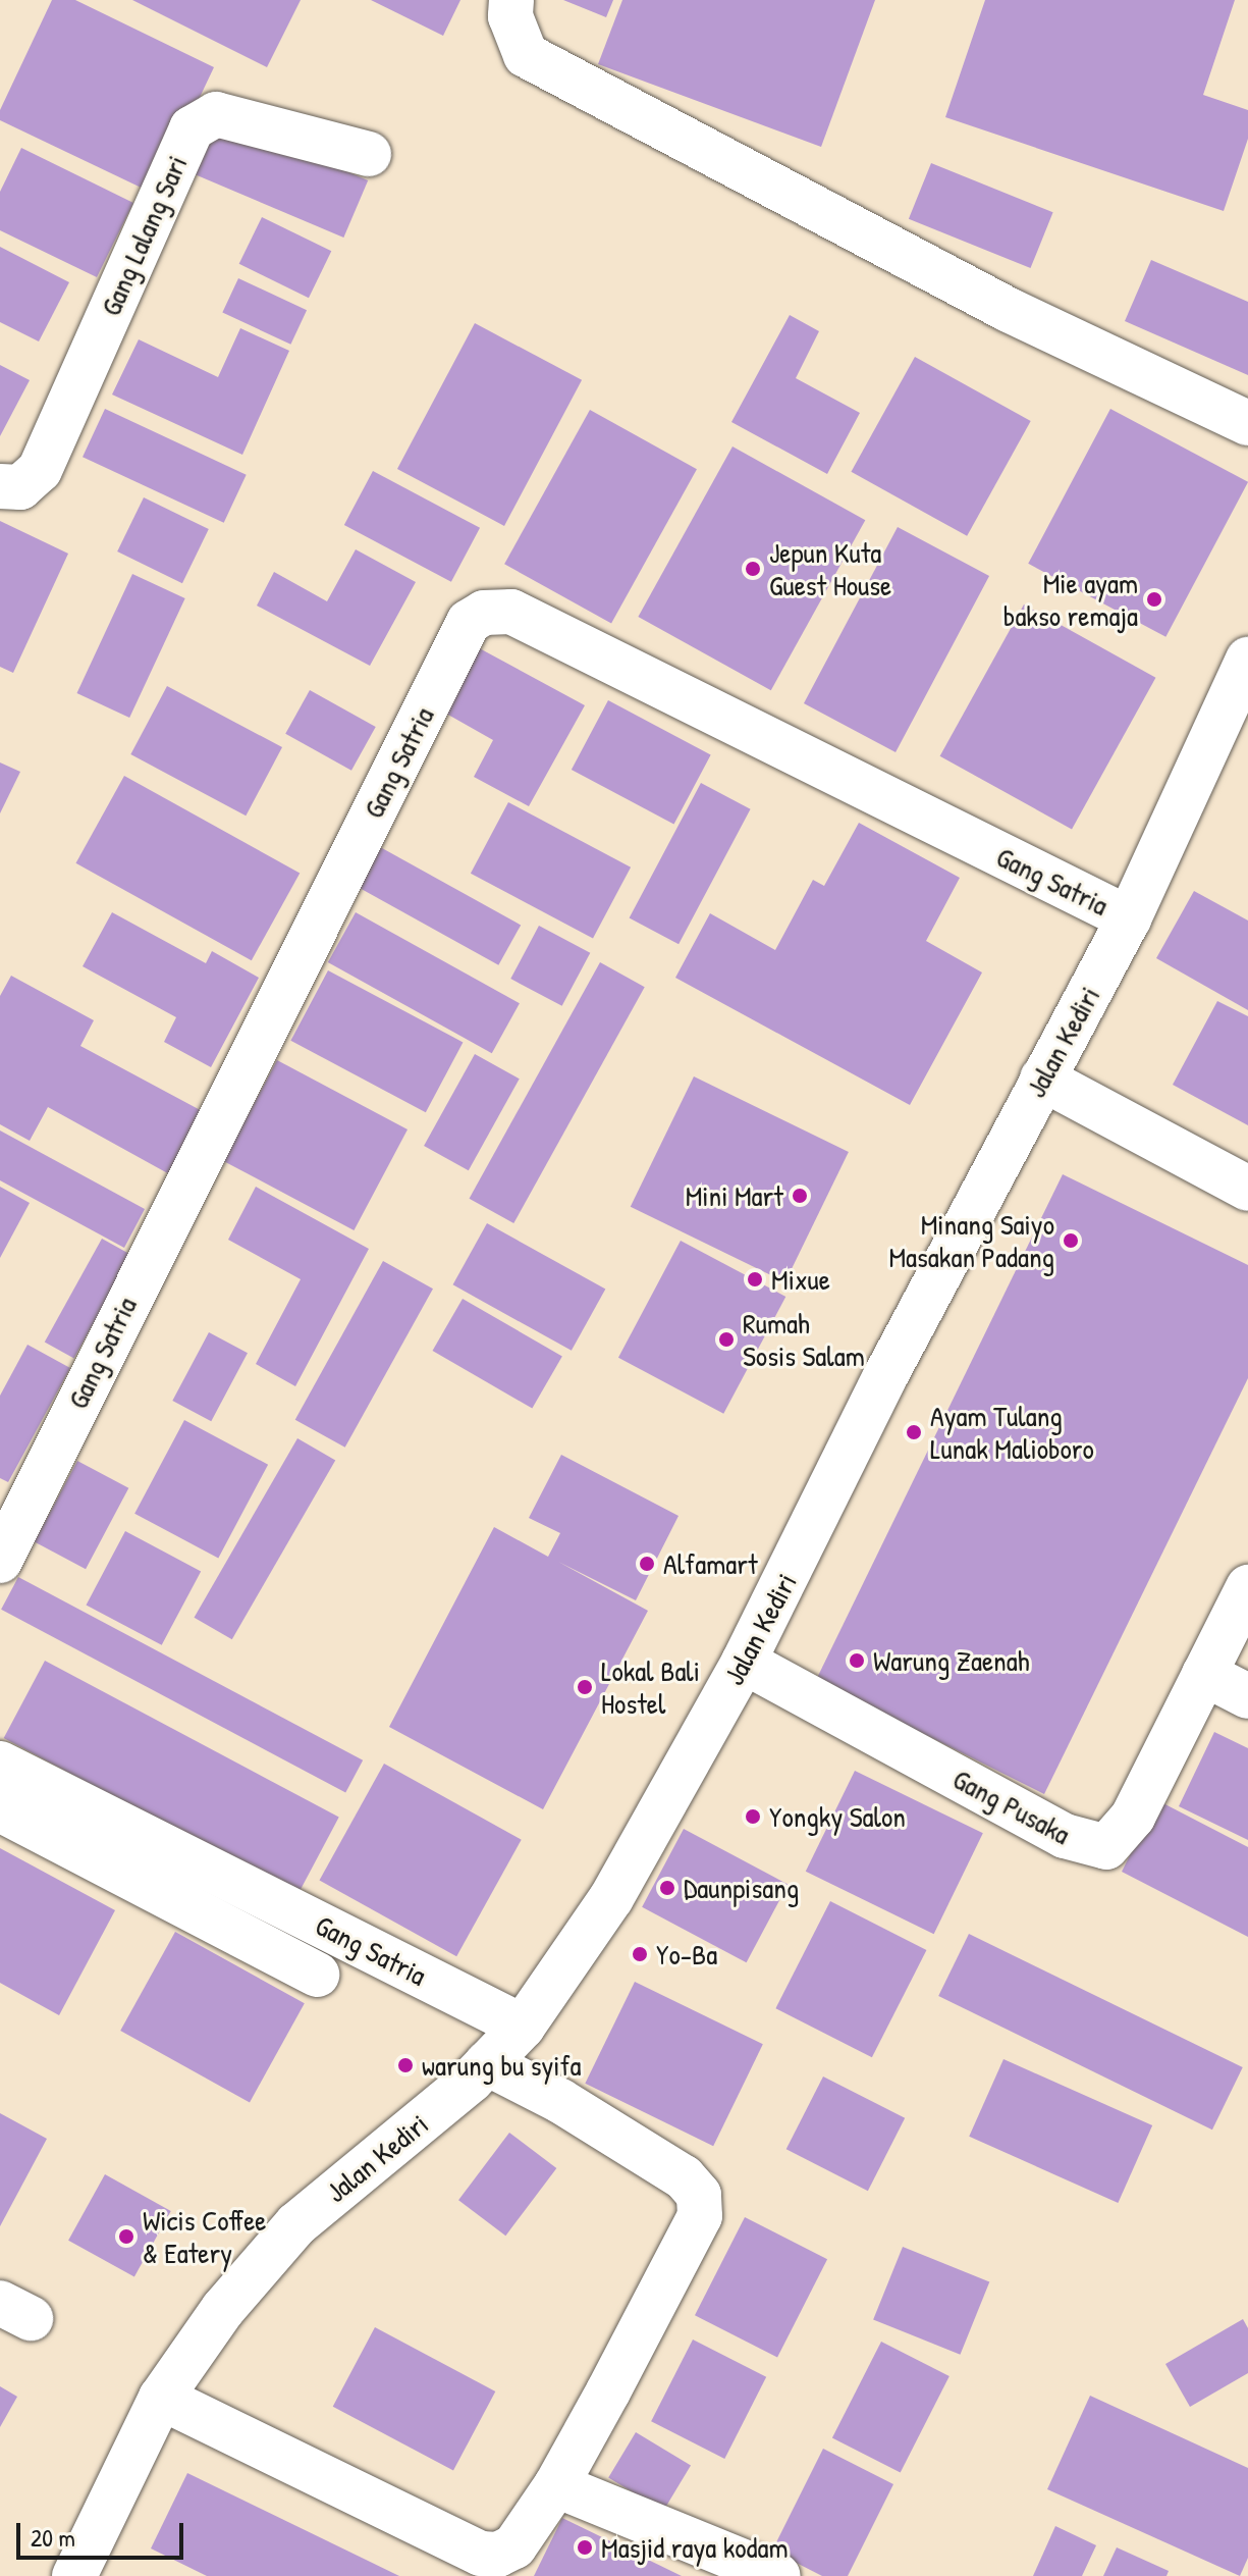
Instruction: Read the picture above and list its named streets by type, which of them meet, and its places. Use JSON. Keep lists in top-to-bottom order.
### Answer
{
  "streets": {
    "street": [
      "Gang Lalang Sari",
      "Gang Satria",
      "Jalan Kediri",
      "Gang Pusaka"
    ]
  },
  "crossings": [
    ["Gang Satria", "Jalan Kediri"],
    ["Jalan Kediri", "Gang Pusaka"]
  ],
  "places": [
    "Jepun Kuta Guest House",
    "Mie ayam bakso remaja",
    "Mini Mart",
    "Minang Saiyo Masakan Padang",
    "Mixue",
    "Rumah Sosis Salam",
    "Ayam Tulang Lunak Malioboro",
    "Alfamart",
    "Warung Zaenah",
    "Lokal Bali Hostel",
    "Yongky Salon",
    "Daunpisang",
    "Yo-Ba",
    "warung bu syifa",
    "Wicis Coffee & Eatery",
    "Masjid raya kodam"
  ],
  "scale_bar": "20 m"
}
